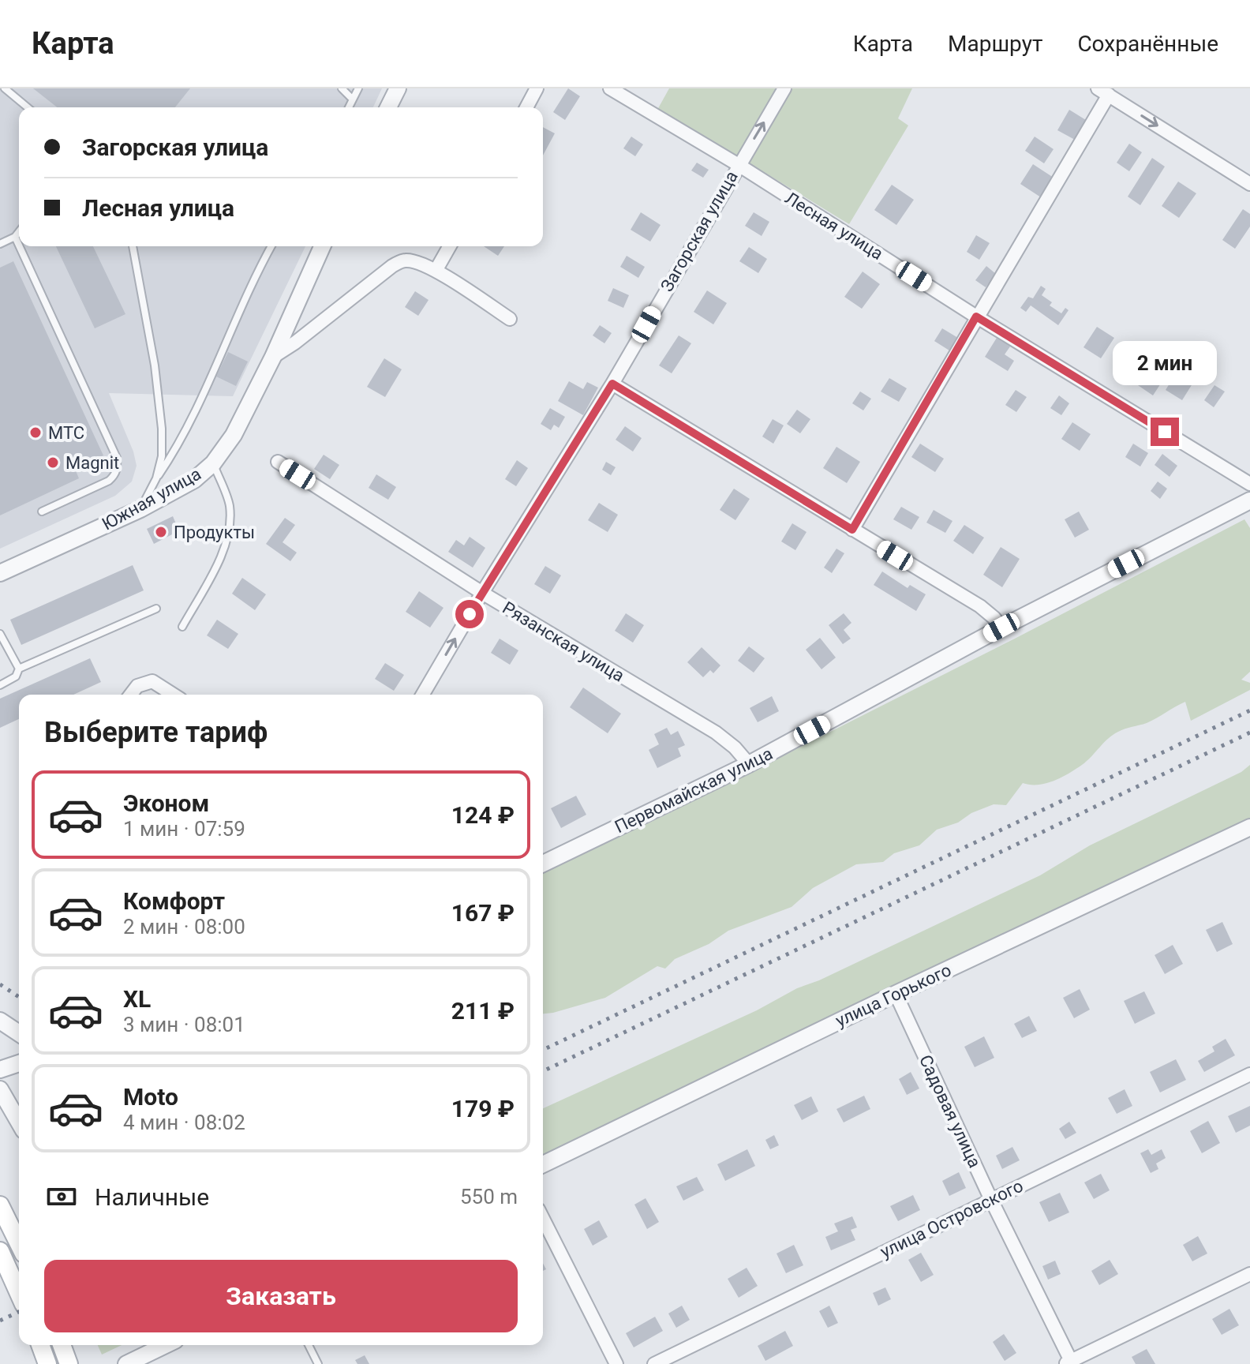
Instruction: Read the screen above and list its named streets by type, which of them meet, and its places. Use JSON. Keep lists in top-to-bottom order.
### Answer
{
  "streets": {
    "street": [
      "Лесная улица",
      "Загорская улица",
      "Южная улица",
      "Рязанская улица",
      "Первомайская улица",
      "улица Горького",
      "Садовая улица",
      "улица Островского"
    ]
  },
  "crossings": [
    ["Лесная улица", "Загорская улица"],
    ["Загорская улица", "Рязанская улица"],
    ["Рязанская улица", "Первомайская улица"],
    ["улица Горького", "Садовая улица"],
    ["Садовая улица", "улица Островского"]
  ],
  "places": ["МТС", "Magnit", "Продукты"],
  "page": {
    "header": "Карта",
    "nav": ["Карта", "Маршрут", "Сохранённые"],
    "banner": ["Загорская улица", "Лесная улица"],
    "bubble": "2 мин",
    "heading": "Выберите тариф",
    "list": [
      {
        "name": "Эконом",
        "note": "1 мин · 07:59",
        "value": "124 ₽"
      },
      {
        "name": "Комфорт",
        "note": "2 мин · 08:00",
        "value": "167 ₽"
      },
      {
        "name": "XL",
        "note": "3 мин · 08:01",
        "value": "211 ₽"
      },
      {
        "name": "Moto",
        "note": "4 мин · 08:02",
        "value": "179 ₽"
      }
    ],
    "pay": ["Наличные", "550 m"],
    "buttons": "Заказать"
  }
}
